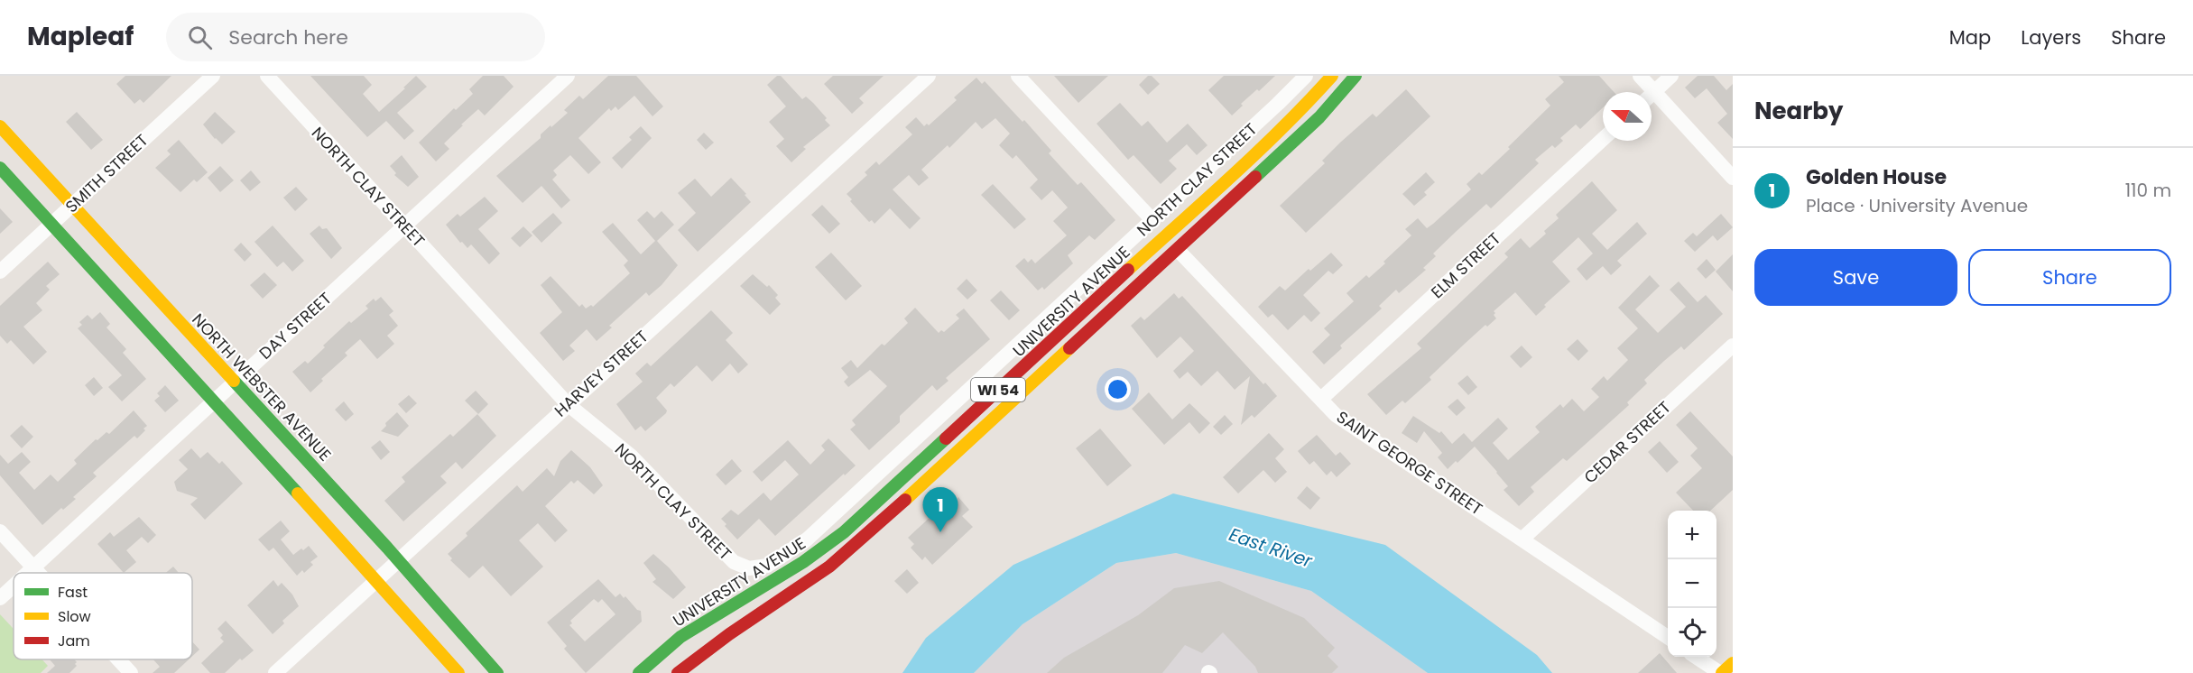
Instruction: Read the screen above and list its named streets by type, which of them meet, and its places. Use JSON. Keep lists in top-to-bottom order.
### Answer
{
  "streets": {
    "main road": ["UNIVERSITY AVENUE", "NORTH WEBSTER AVENUE", "WI 54"],
    "street": [
      "SMITH STREET",
      "NORTH CLAY STREET",
      "ELM STREET",
      "DAY STREET",
      "HARVEY STREET",
      "CEDAR STREET",
      "SAINT GEORGE STREET"
    ]
  },
  "crossings": [
    ["SMITH STREET", "NORTH WEBSTER AVENUE"],
    ["NORTH CLAY STREET", "DAY STREET"],
    ["NORTH CLAY STREET", "HARVEY STREET"],
    ["ELM STREET", "SAINT GEORGE STREET"],
    ["UNIVERSITY AVENUE", "SAINT GEORGE STREET"],
    ["DAY STREET", "NORTH WEBSTER AVENUE"],
    ["HARVEY STREET", "NORTH WEBSTER AVENUE"],
    ["CEDAR STREET", "SAINT GEORGE STREET"]
  ],
  "water": ["East River"],
  "legend": ["Fast", "Slow", "Jam"],
  "north": "left",
  "page": {
    "header": "Mapleaf",
    "search": "Search here",
    "nav": ["Map", "Layers", "Share"],
    "heading": "Nearby",
    "list": [
      {
        "mark": "1",
        "name": "Golden House",
        "note": "Place · University Avenue",
        "value": "110 m"
      }
    ],
    "buttons": ["Save", "Share"],
    "pins": "1",
    "map_buttons": ["+", "−"]
  }
}
